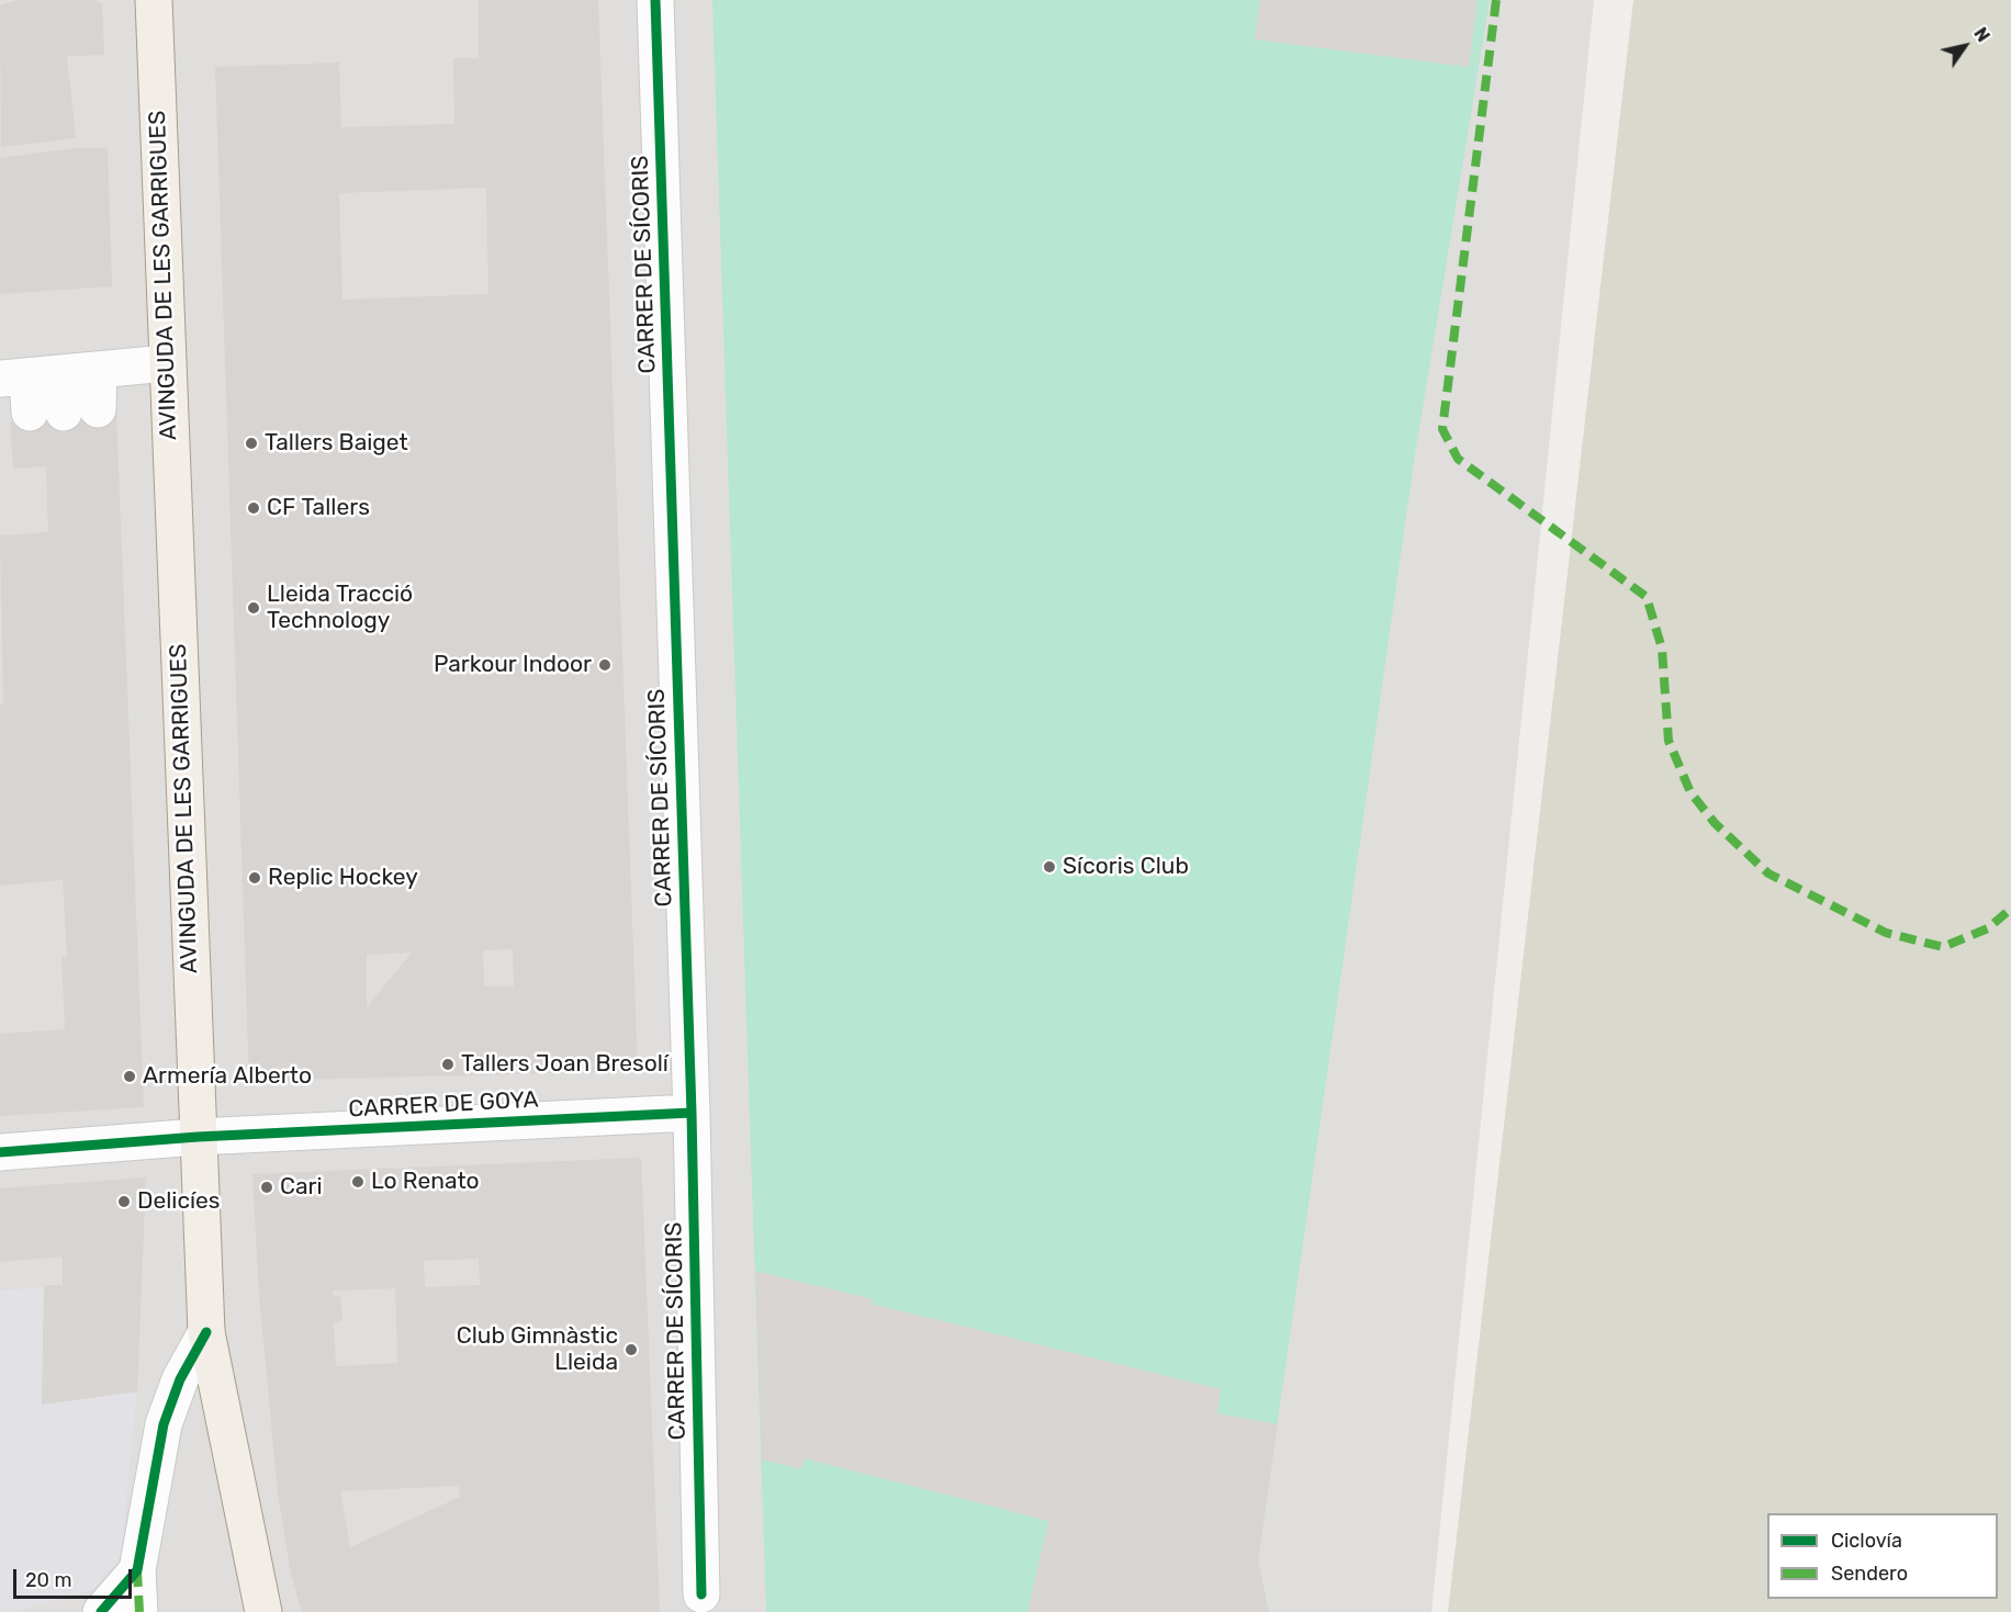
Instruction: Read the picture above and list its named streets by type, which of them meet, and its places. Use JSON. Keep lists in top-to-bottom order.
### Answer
{
  "streets": {
    "main road": ["AVINGUDA DE LES GARRIGUES"],
    "street": ["CARRER DE SÍCORIS", "CARRER DE GOYA"]
  },
  "crossings": [
    ["CARRER DE SÍCORIS", "CARRER DE GOYA"],
    ["AVINGUDA DE LES GARRIGUES", "CARRER DE GOYA"]
  ],
  "places": [
    "Tallers Baiget",
    "CF Tallers",
    "Lleida Tracció Technology",
    "Parkour Indoor",
    "Sícoris Club",
    "Replic Hockey",
    "Tallers Joan Bresolí",
    "Armería Alberto",
    "Lo Renato",
    "Cari",
    "Delicíes",
    "Club Gimnàstic Lleida"
  ],
  "legend": ["Ciclovía", "Sendero"],
  "scale_bar": "20 m",
  "north": "top right"
}
